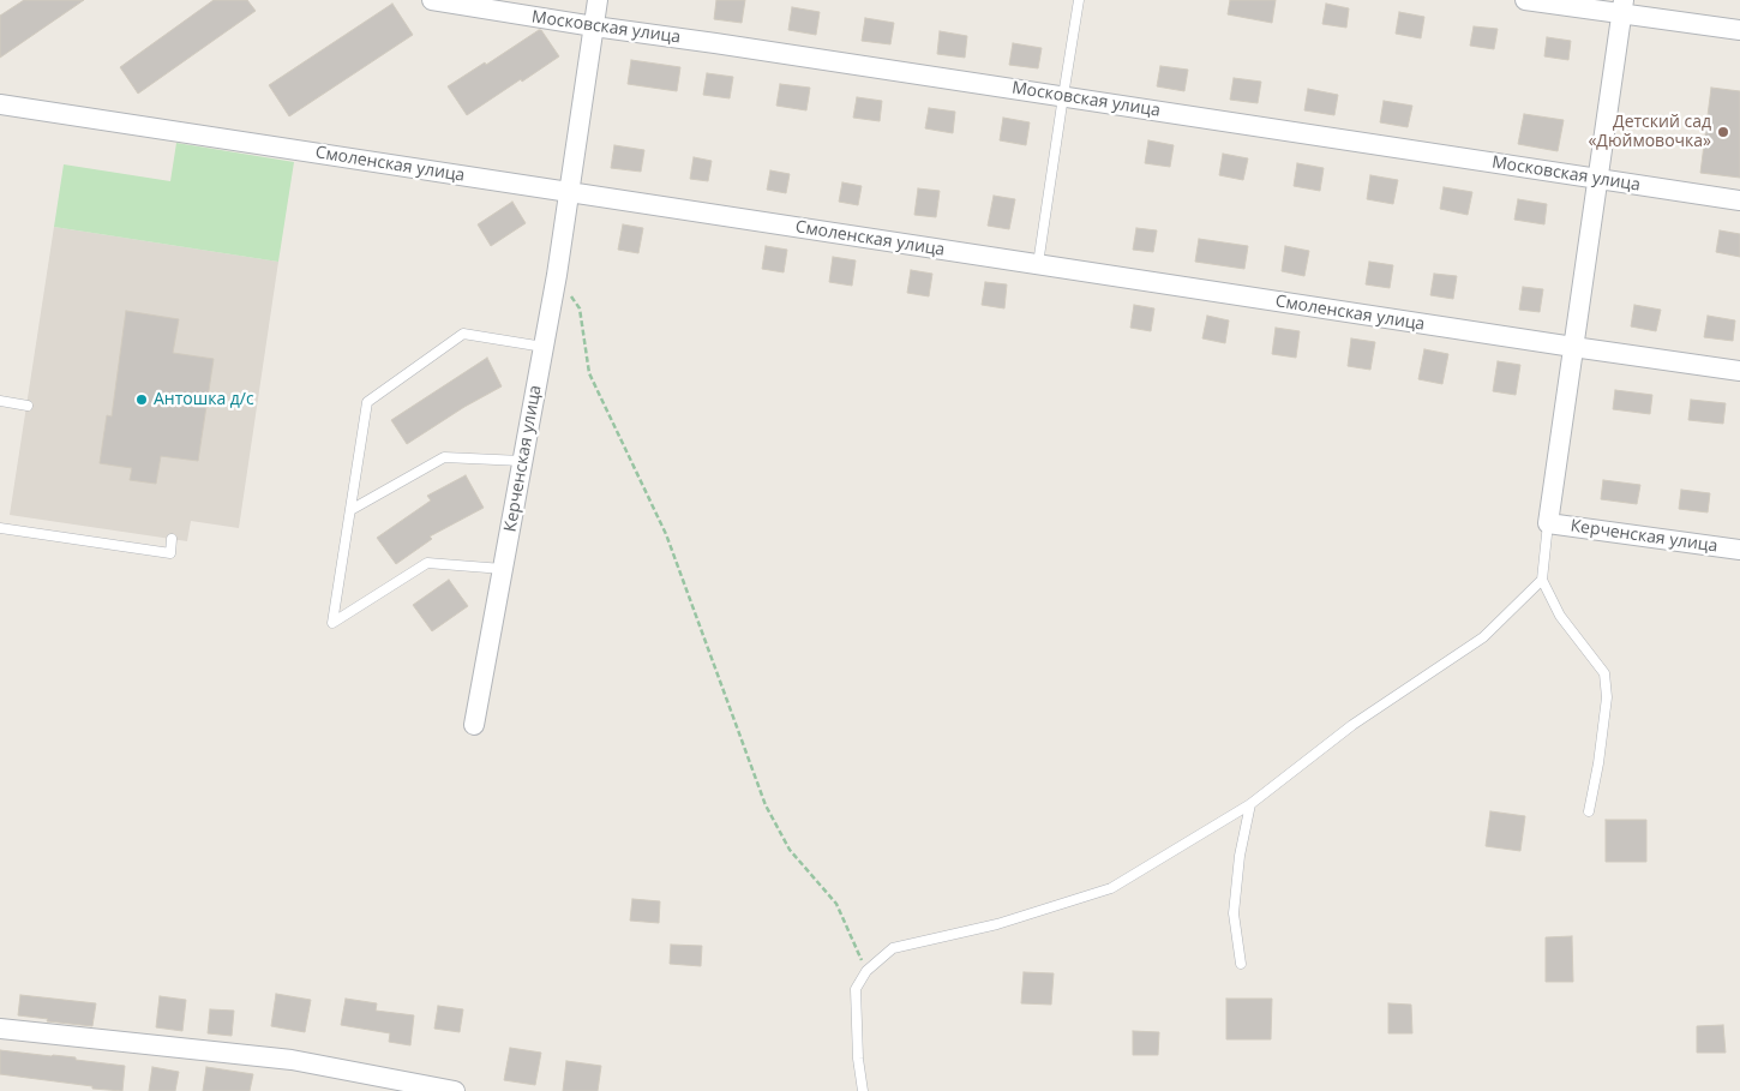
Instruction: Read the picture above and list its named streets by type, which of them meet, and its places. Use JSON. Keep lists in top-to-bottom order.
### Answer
{
  "streets": {
    "street": ["Московская улица", "Смоленская улица", "Керченская улица"]
  },
  "crossings": [
    ["Московская улица", "Керченская улица"],
    ["Смоленская улица", "Керченская улица"]
  ],
  "places": ["Детский сад «Дюймовочка»", "Антошка д/с"]
}
